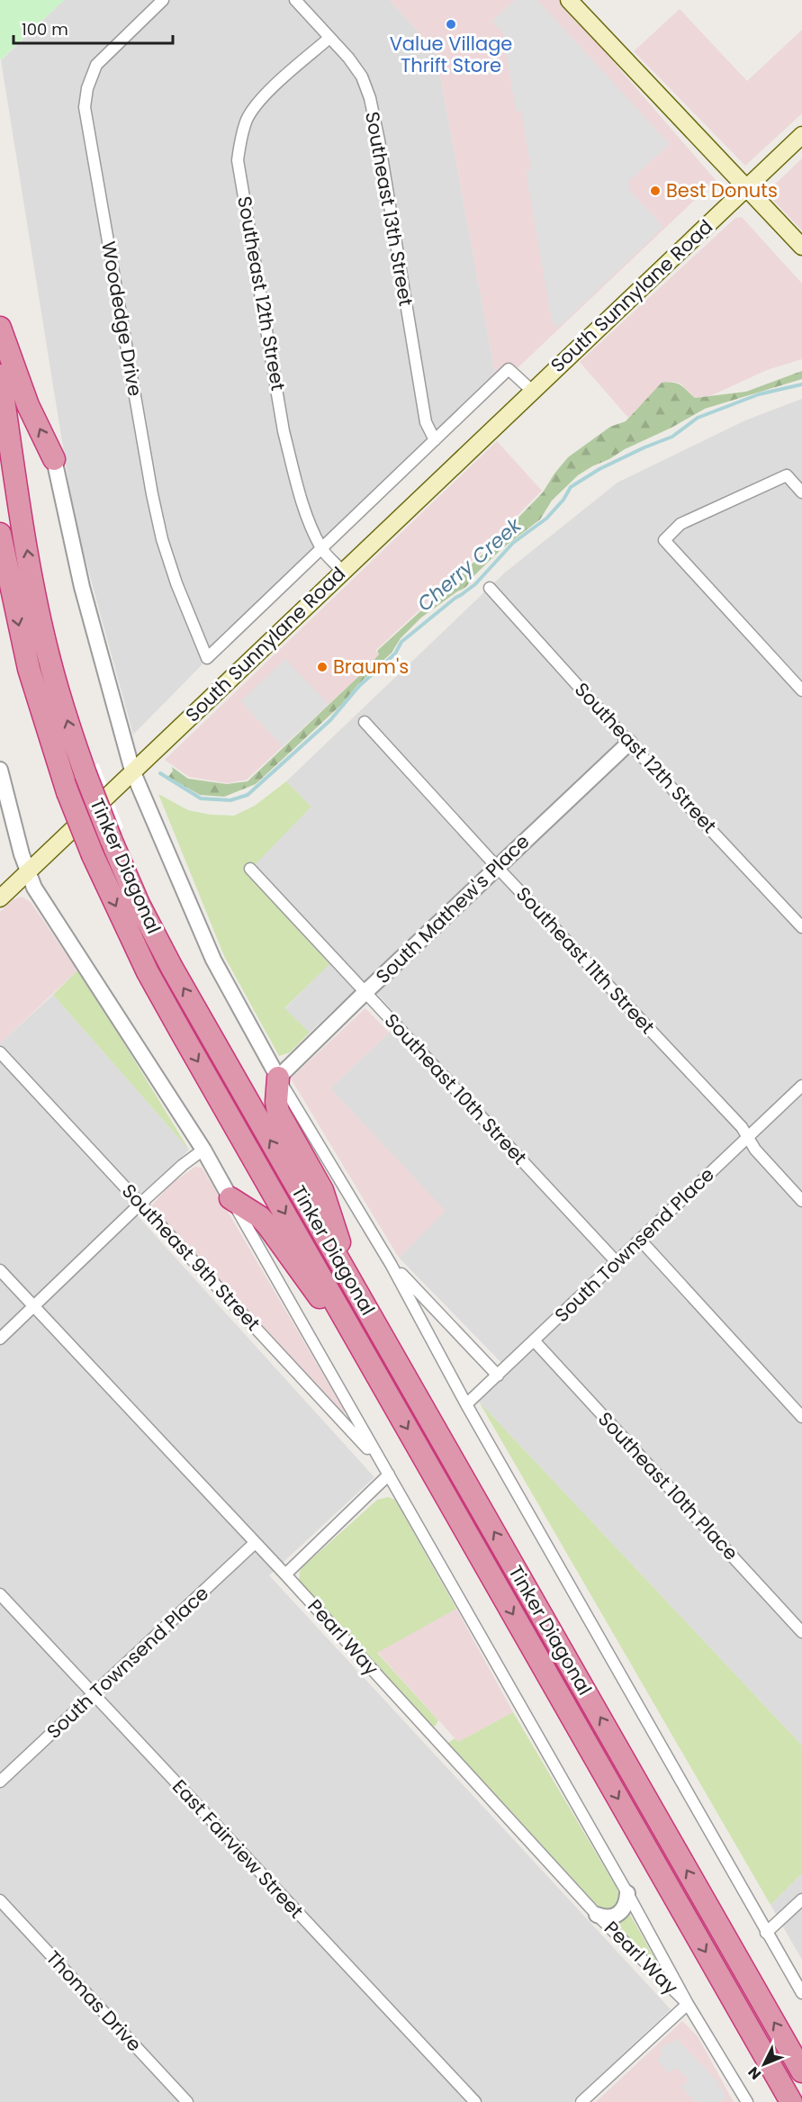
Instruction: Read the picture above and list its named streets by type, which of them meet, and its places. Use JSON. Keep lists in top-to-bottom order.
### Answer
{
  "streets": {
    "highway": ["Tinker Diagonal"],
    "main road": ["South Sunnylane Road"],
    "street": [
      "Southeast 13th Street",
      "Southeast 12th Street",
      "Woodedge Drive",
      "South Mathew's Place",
      "Southeast 11th Street",
      "Southeast 10th Street",
      "South Townsend Place",
      "Southeast 9th Street",
      "Southeast 10th Place",
      "Pearl Way",
      "East Fairview Street",
      "Thomas Drive"
    ]
  },
  "crossings": [
    ["Southeast 13th Street", "Southeast 12th Street"],
    ["Southeast 13th Street", "South Sunnylane Road"],
    ["Southeast 12th Street", "South Sunnylane Road"],
    ["Southeast 12th Street", "South Mathew's Place"],
    ["South Sunnylane Road", "Woodedge Drive"],
    ["South Sunnylane Road", "Tinker Diagonal"],
    ["Tinker Diagonal", "South Mathew's Place"],
    ["Tinker Diagonal", "South Townsend Place"],
    ["South Mathew's Place", "Southeast 11th Street"],
    ["South Mathew's Place", "Southeast 10th Street"],
    ["Southeast 11th Street", "South Townsend Place"],
    ["Southeast 10th Street", "South Townsend Place"],
    ["South Townsend Place", "Southeast 10th Place"],
    ["South Townsend Place", "Pearl Way"],
    ["South Townsend Place", "East Fairview Street"]
  ],
  "water": ["Cherry Creek"],
  "places": ["Value Village Thrift Store", "Best Donuts", "Braum's"],
  "scale_bar": "100 m",
  "north": "bottom left"
}
